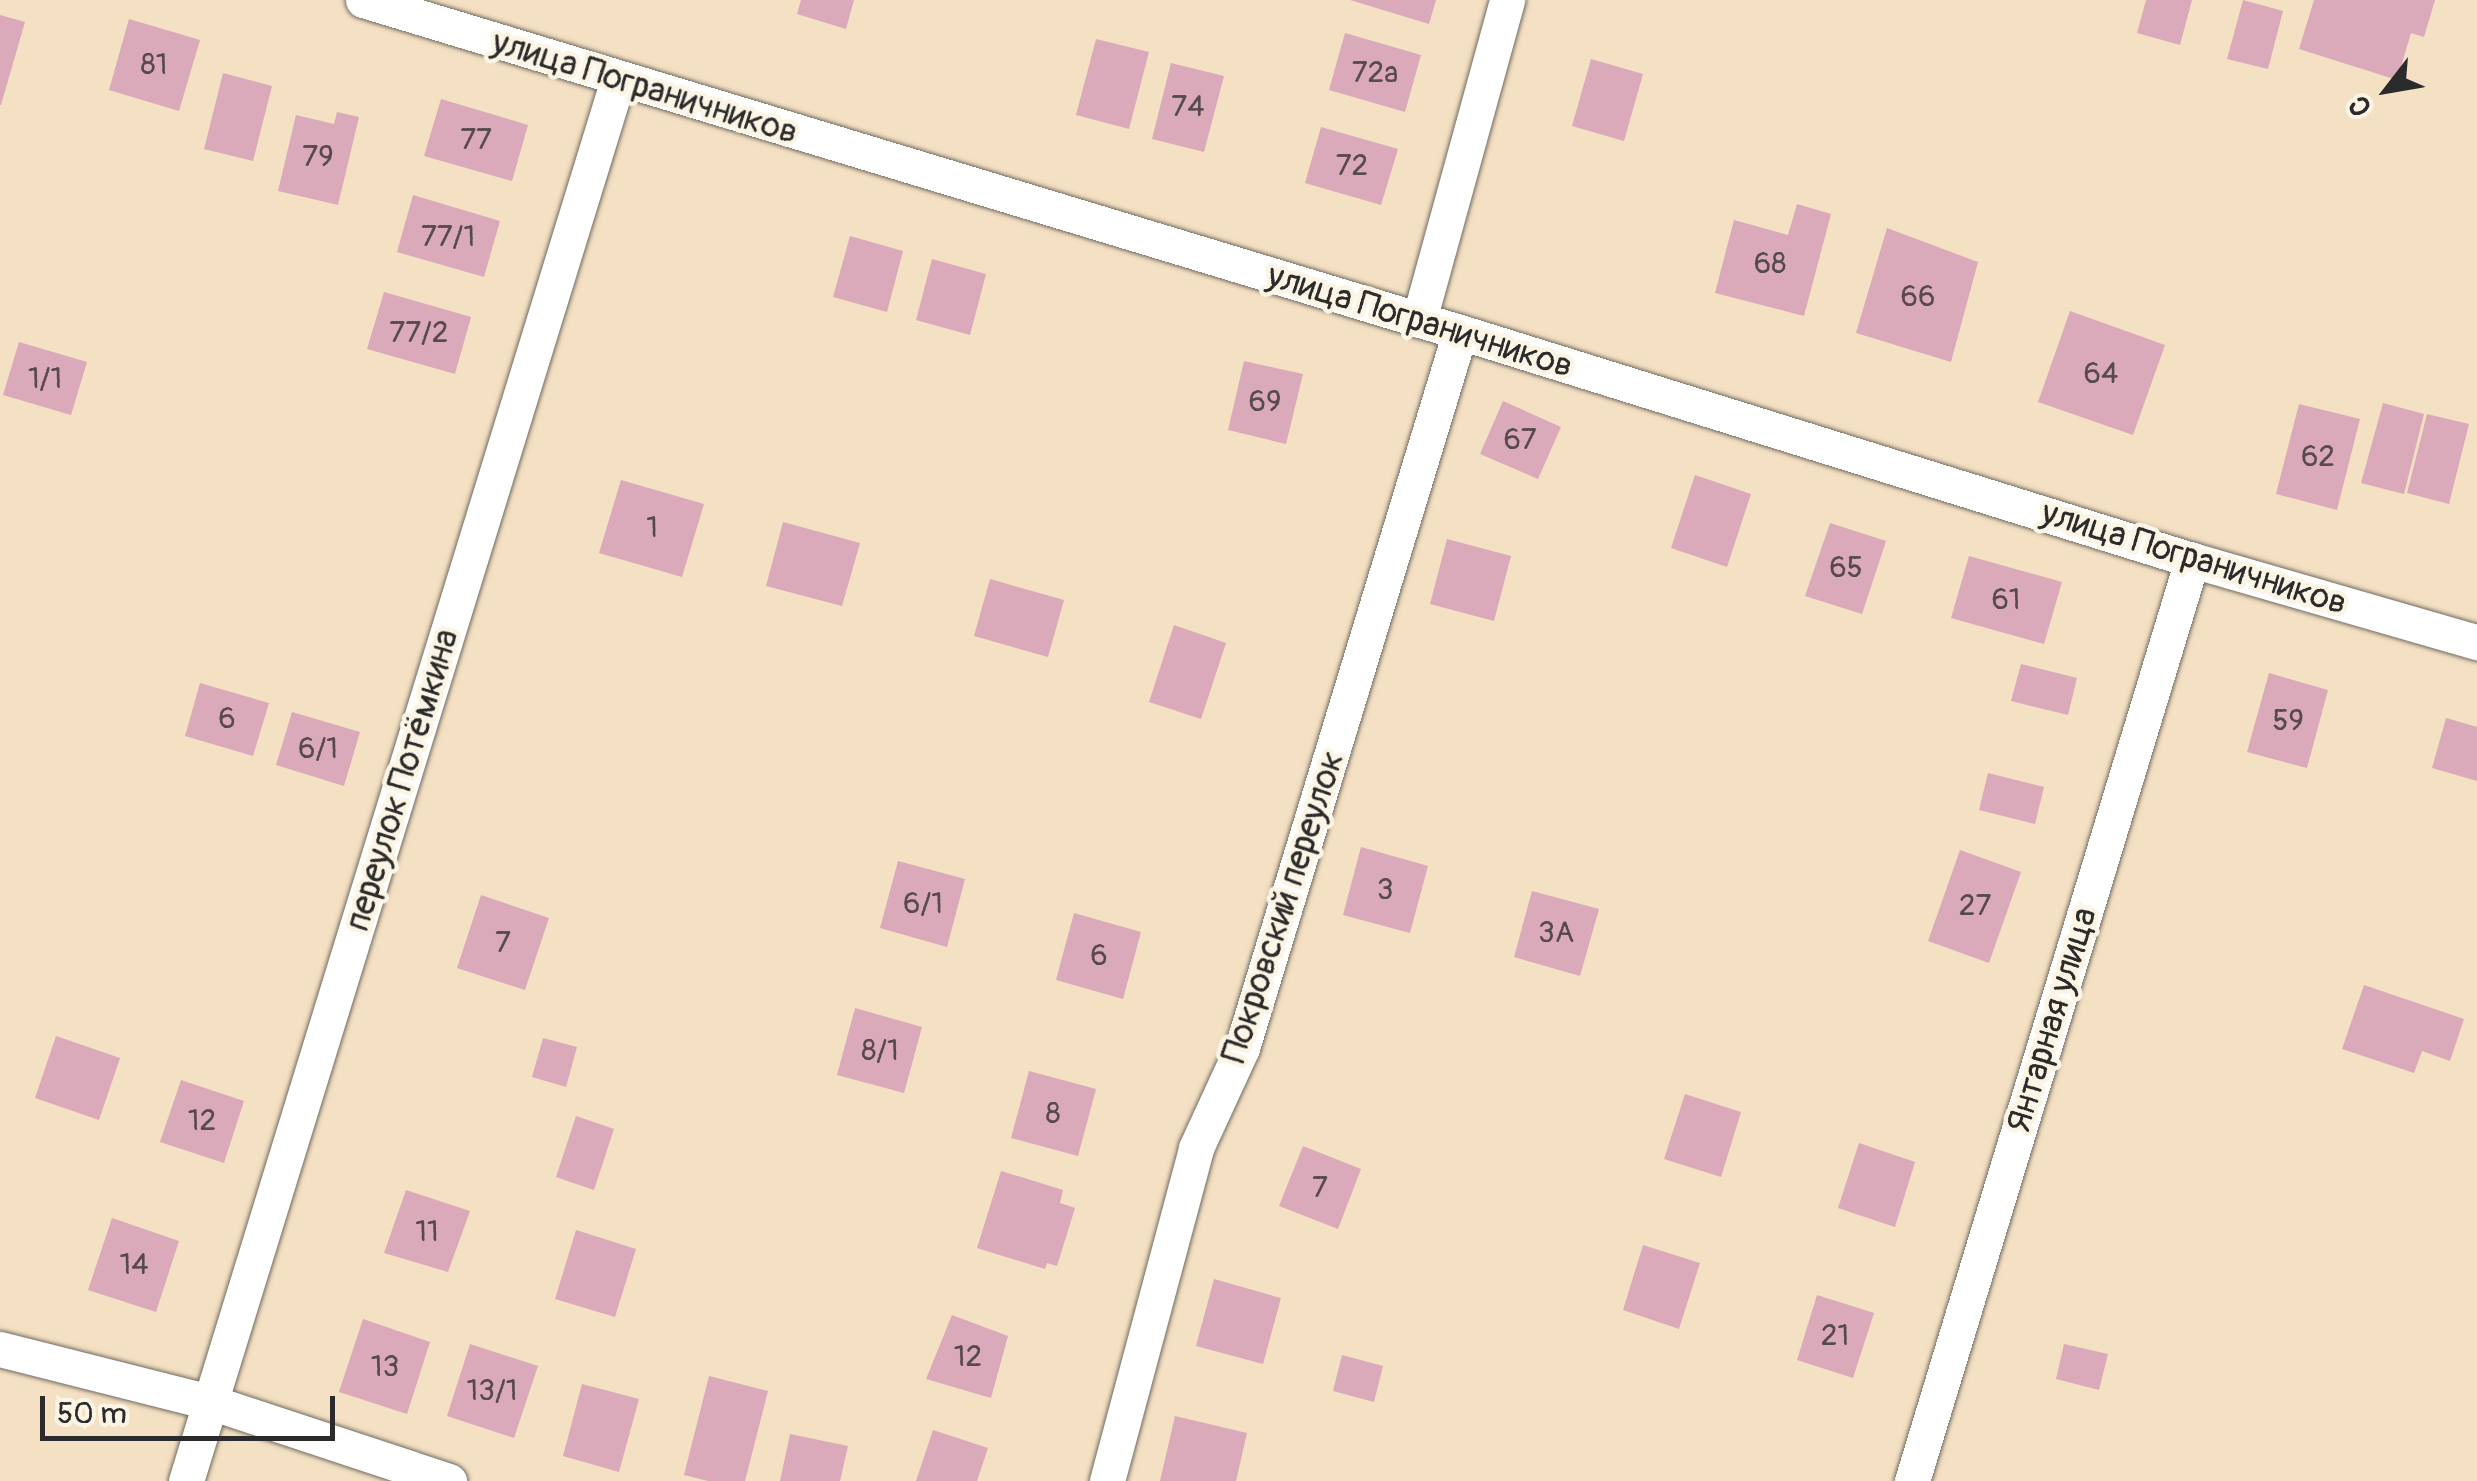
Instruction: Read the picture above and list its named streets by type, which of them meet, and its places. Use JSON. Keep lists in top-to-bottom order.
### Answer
{
  "streets": {
    "street": [
      "улица Пограничников",
      "переулок Потёмкина",
      "Покровский переулок",
      "Янтарная улица"
    ]
  },
  "crossings": [
    ["улица Пограничников", "переулок Потёмкина"],
    ["улица Пограничников", "Покровский переулок"],
    ["улица Пограничников", "Янтарная улица"]
  ],
  "house_numbers": [
    "81",
    "72а",
    "74",
    "77",
    "79",
    "72",
    "77/1",
    "68",
    "66",
    "77/2",
    "64",
    "1/1",
    "69",
    "67",
    "62",
    "1",
    "65",
    "61",
    "6",
    "59",
    "6/1",
    "3",
    "6/1",
    "27",
    "3А",
    "7",
    "6",
    "8/1",
    "8",
    "12",
    "7",
    "11",
    "14",
    "21",
    "12",
    "13",
    "13/1"
  ],
  "scale_bar": "50 m",
  "north": "bottom left"
}
